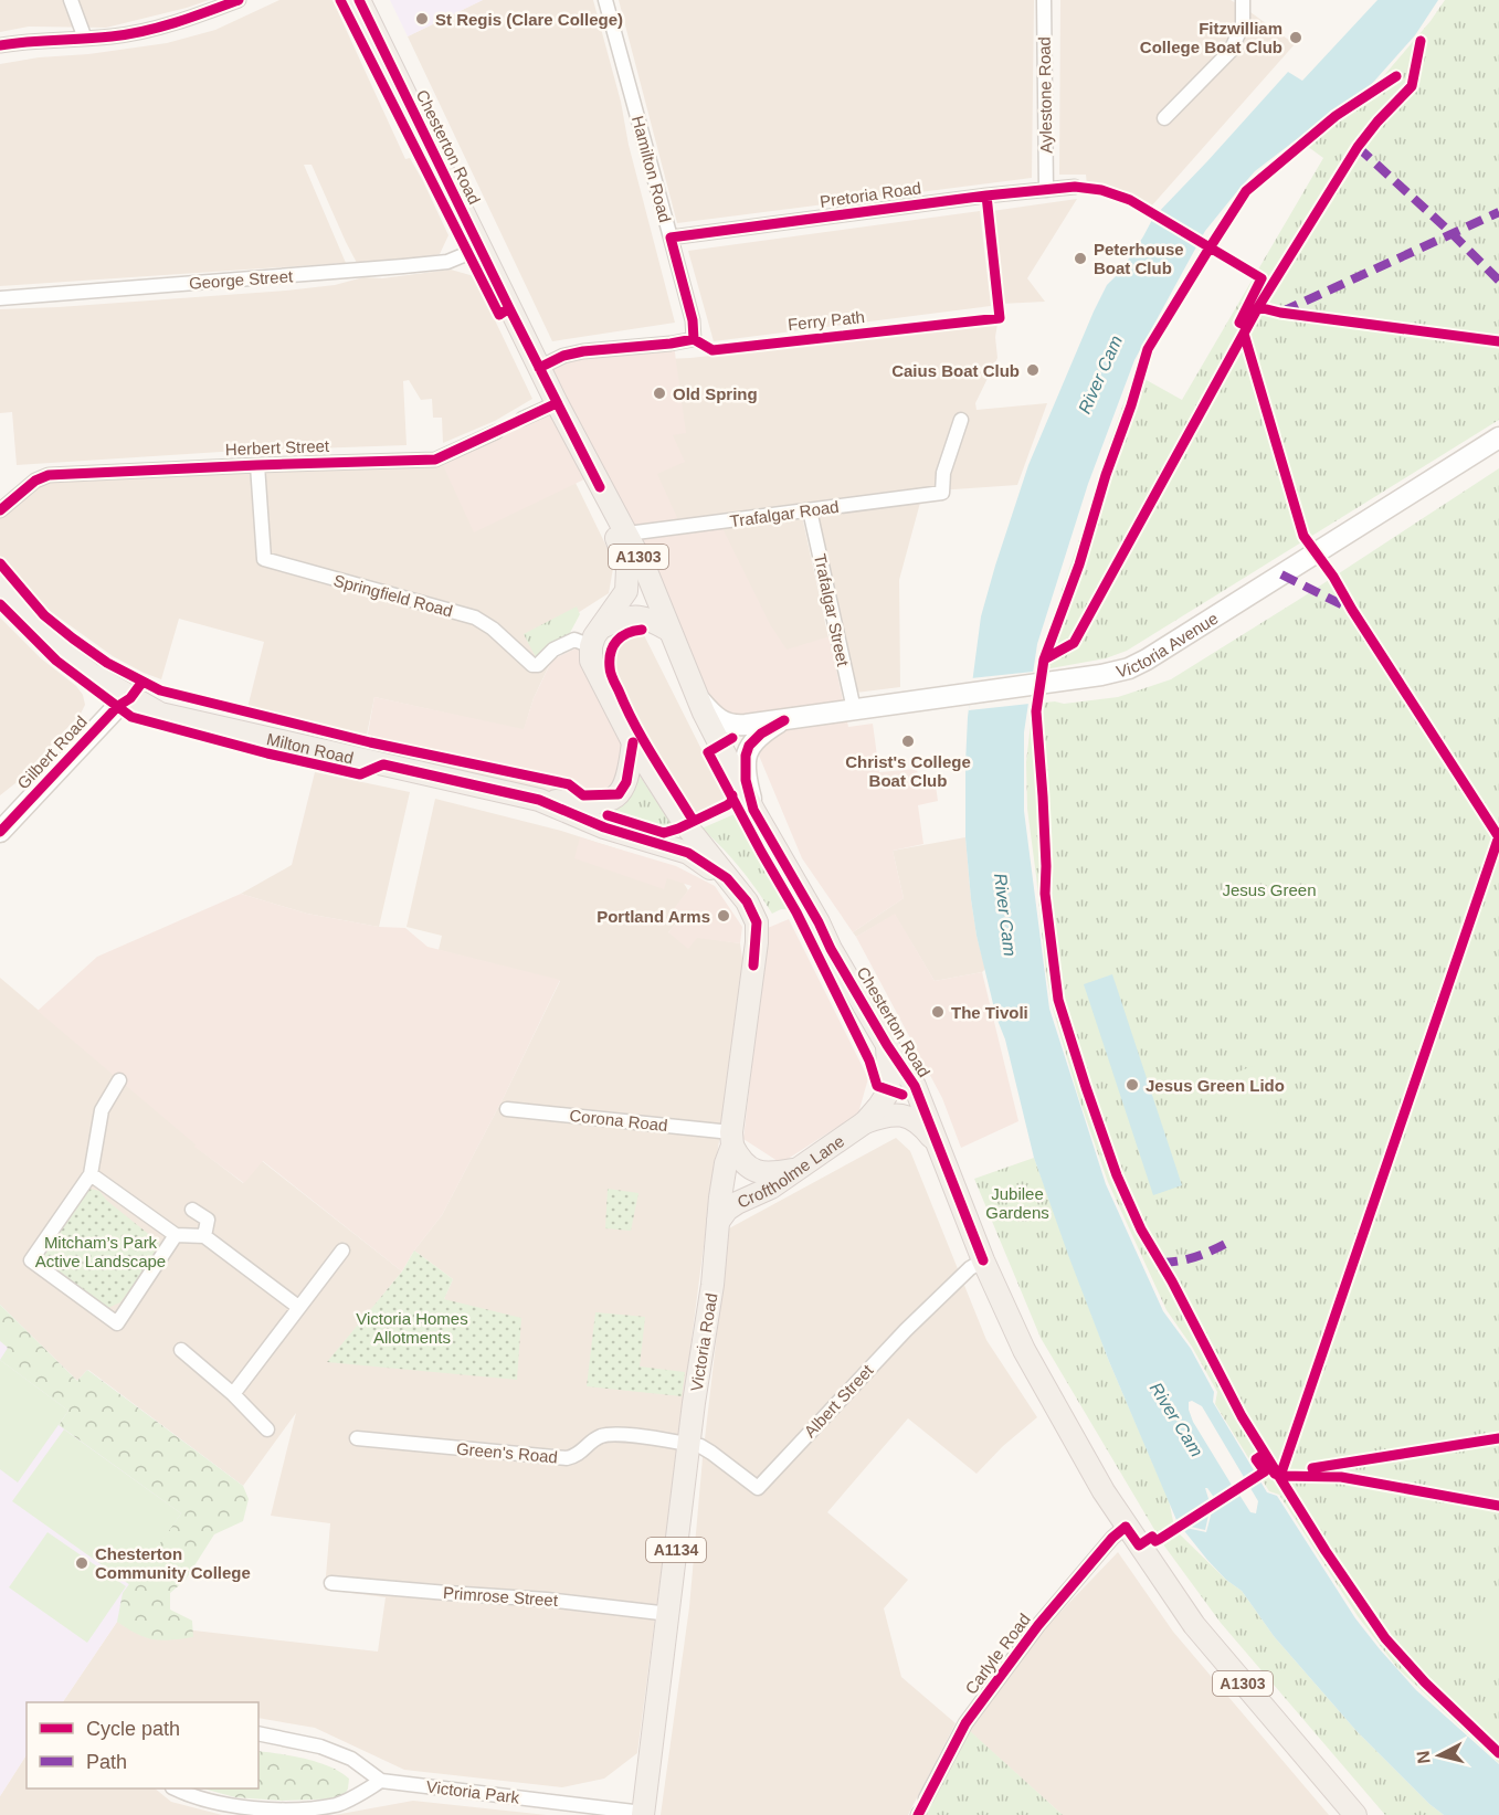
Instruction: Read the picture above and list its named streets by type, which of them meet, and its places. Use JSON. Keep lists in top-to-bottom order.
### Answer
{
  "streets": {
    "main road": [
      "Chesterton Road",
      "A1303",
      "Milton Road",
      "Croftholme Lane",
      "Victoria Road",
      "A1134"
    ],
    "street": [
      "Aylestone Road",
      "Hamilton Road",
      "Pretoria Road",
      "George Street",
      "Herbert Street",
      "Trafalgar Road",
      "Springfield Road",
      "Trafalgar Street",
      "Victoria Avenue",
      "Gilbert Road",
      "Corona Road",
      "Albert Street",
      "Green's Road",
      "Primrose Street",
      "Carlyle Road",
      "Victoria Park"
    ],
    "cycle path": ["Ferry Path"]
  },
  "crossings": [
    ["Aylestone Road", "Pretoria Road"],
    ["Chesterton Road", "Hamilton Road"],
    ["Chesterton Road", "George Street"],
    ["Chesterton Road", "A1303"],
    ["Chesterton Road", "Victoria Avenue"],
    ["Chesterton Road", "Albert Street"],
    ["Chesterton Road", "Carlyle Road"],
    ["Hamilton Road", "Pretoria Road"],
    ["Herbert Street", "Springfield Road"],
    ["Trafalgar Road", "A1303"],
    ["Trafalgar Road", "Trafalgar Street"],
    ["A1303", "Springfield Road"],
    ["A1303", "Croftholme Lane"],
    ["A1303", "A1134"],
    ["Springfield Road", "A1134"],
    ["Trafalgar Street", "Victoria Avenue"],
    ["Milton Road", "Gilbert Road"],
    ["Milton Road", "Victoria Road"],
    ["Milton Road", "A1134"],
    ["Corona Road", "Victoria Road"],
    ["Croftholme Lane", "Victoria Road"],
    ["Victoria Road", "Albert Street"],
    ["Victoria Road", "Green's Road"],
    ["Victoria Road", "A1134"],
    ["Victoria Road", "Primrose Street"],
    ["Victoria Road", "Victoria Park"],
    ["Albert Street", "Green's Road"]
  ],
  "water": ["River Cam"],
  "parks": [
    "Jesus Green",
    "Jubilee Gardens",
    "Mitcham’s Park Active Landscape",
    "Victoria Homes Allotments"
  ],
  "places": [
    "St Regis (Clare College)",
    "Fitzwilliam College Boat Club",
    "Peterhouse Boat Club",
    "Caius Boat Club",
    "Old Spring",
    "Christ's College Boat Club",
    "Portland Arms",
    "The Tivoli",
    "Jesus Green Lido",
    "Chesterton Community College"
  ],
  "legend": ["Cycle path", "Path"],
  "north": "left"
}
